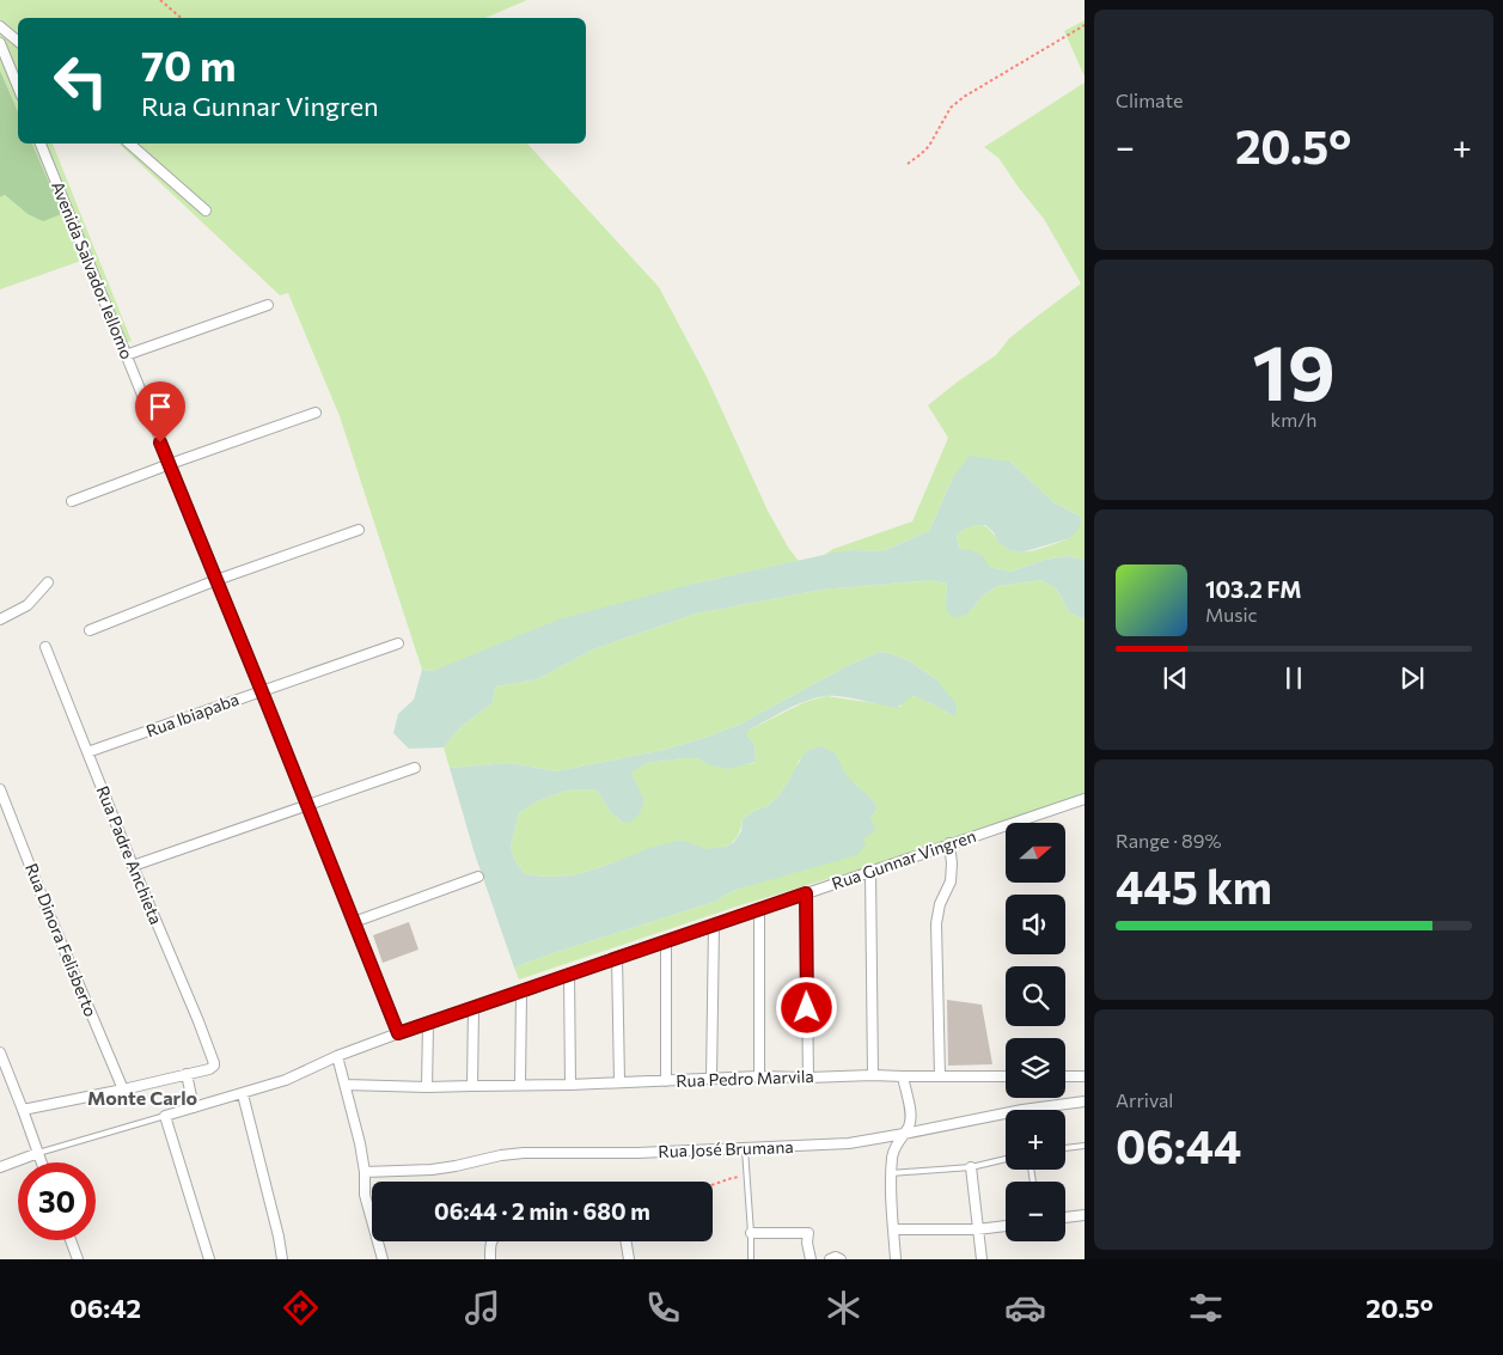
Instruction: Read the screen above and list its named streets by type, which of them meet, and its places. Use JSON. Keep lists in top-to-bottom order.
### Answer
{
  "streets": {
    "street": [
      "Avenida Salvador Iellomo",
      "Rua Ibiapaba",
      "Rua Padre Anchieta",
      "Rua Gunnar Vingren",
      "Rua Dinora Felisberto",
      "Rua Pedro Marvila",
      "Rua José Brumana"
    ]
  },
  "crossings": [
    ["Avenida Salvador Iellomo", "Rua Ibiapaba"],
    ["Avenida Salvador Iellomo", "Rua Gunnar Vingren"],
    ["Rua Ibiapaba", "Rua Padre Anchieta"]
  ],
  "districts": ["Monte Carlo"],
  "north": "right",
  "page": {
    "tile": [
      "Climate",
      ["19", "km/h"],
      ["Range · 89%", "445 km"],
      ["Arrival", "06:44"]
    ],
    "turn": ["70 m", "Rua Gunnar Vingren"],
    "heat": ["−", "20.5°", "+"],
    "song": ["103.2 FM", "Music"],
    "map_buttons": ["+", "−"],
    "limit": "30",
    "trip": "06:44 · 2 min · 680 m",
    "tabs": ["06:42", "20.5°"]
  }
}
